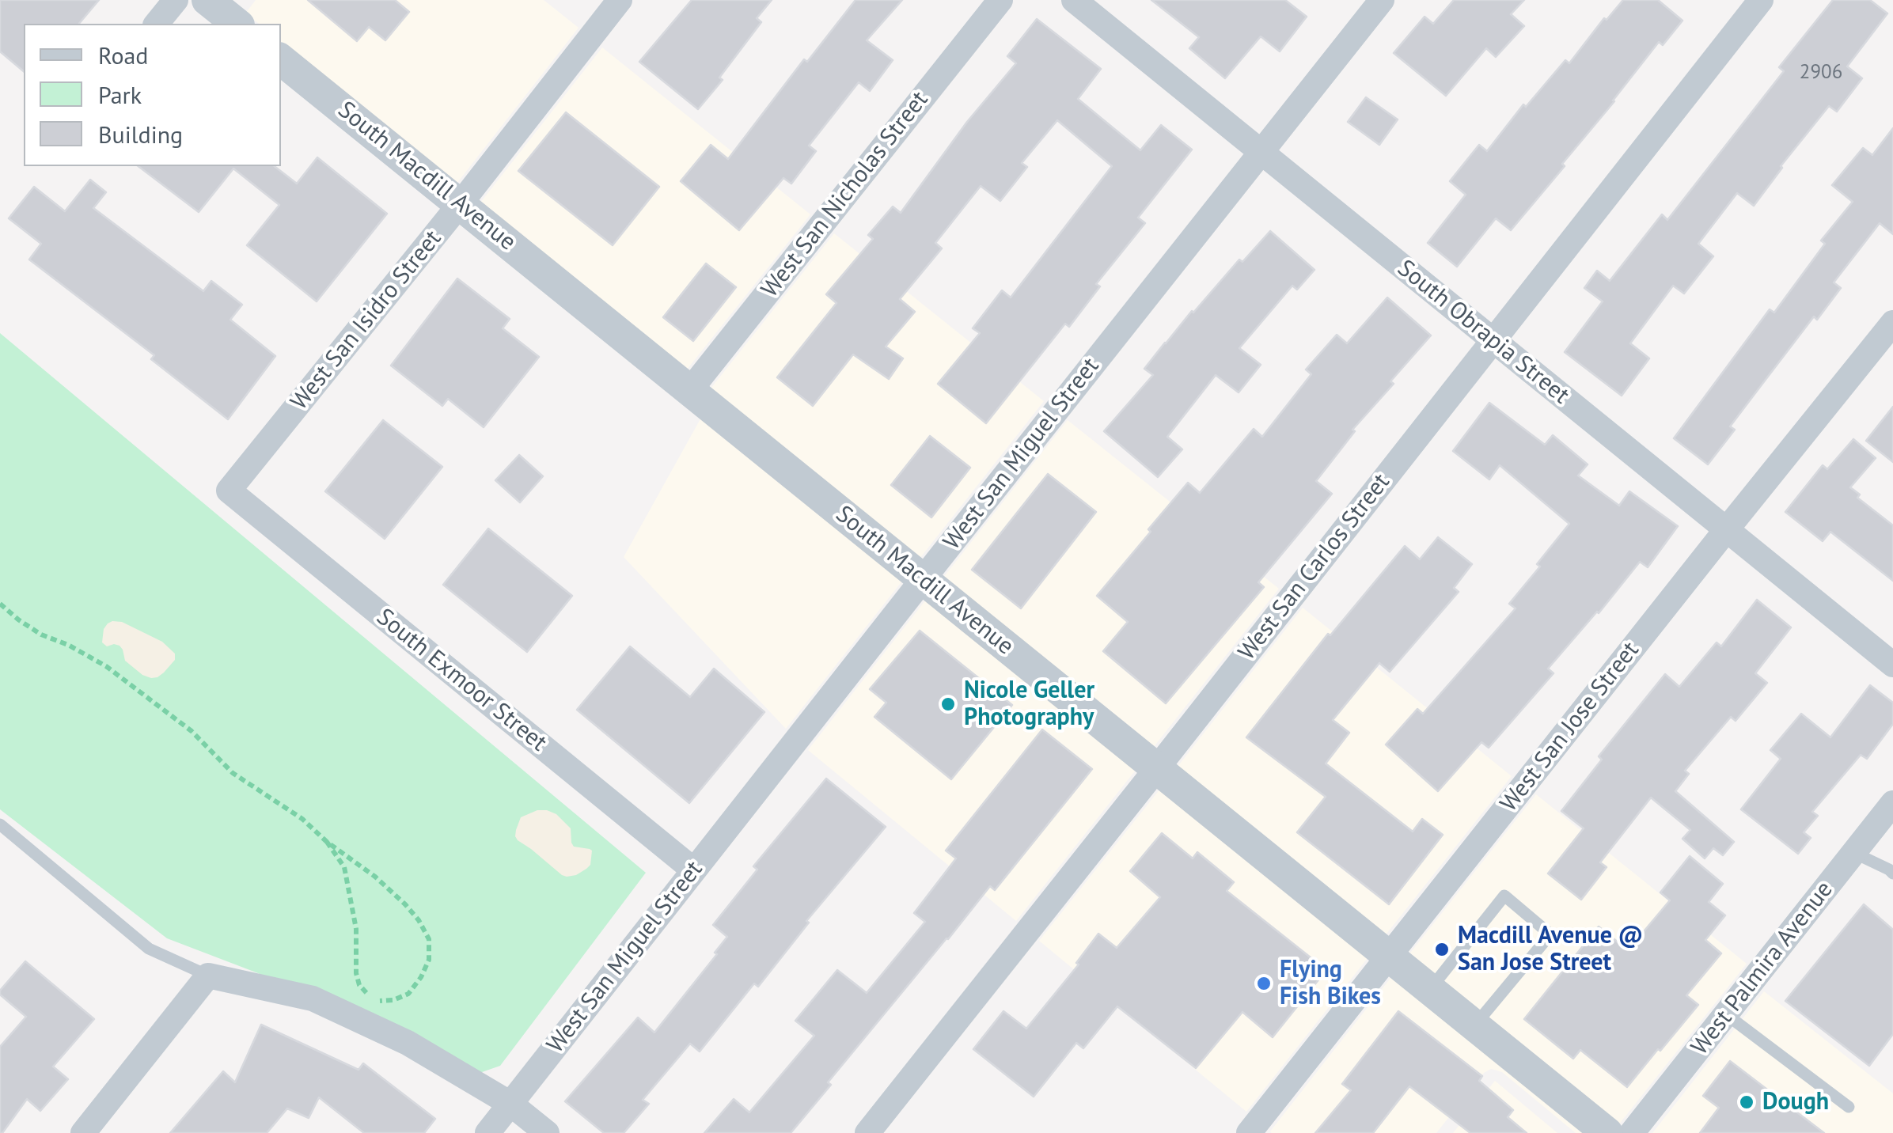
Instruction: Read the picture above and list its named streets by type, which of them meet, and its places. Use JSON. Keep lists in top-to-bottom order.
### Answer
{
  "streets": {
    "street": [
      "South Macdill Avenue",
      "West San Nicholas Street",
      "West San Isidro Street",
      "South Obrapia Street",
      "West San Miguel Street",
      "West San Carlos Street",
      "South Exmoor Street",
      "West San Jose Street",
      "West Palmira Avenue"
    ]
  },
  "crossings": [
    ["South Macdill Avenue", "West San Nicholas Street"],
    ["South Macdill Avenue", "West San Isidro Street"],
    ["South Macdill Avenue", "West San Miguel Street"],
    ["South Macdill Avenue", "West San Carlos Street"],
    ["South Macdill Avenue", "West San Jose Street"],
    ["West San Isidro Street", "South Exmoor Street"],
    ["South Obrapia Street", "West San Miguel Street"],
    ["South Obrapia Street", "West San Carlos Street"],
    ["South Obrapia Street", "West San Jose Street"],
    ["West San Miguel Street", "South Exmoor Street"]
  ],
  "places": [
    "Nicole Geller Photography",
    "Macdill Avenue @ San Jose Street",
    "Flying Fish Bikes",
    "Dough"
  ],
  "house_numbers": ["2906"],
  "legend": ["Road", "Park", "Building"]
}
